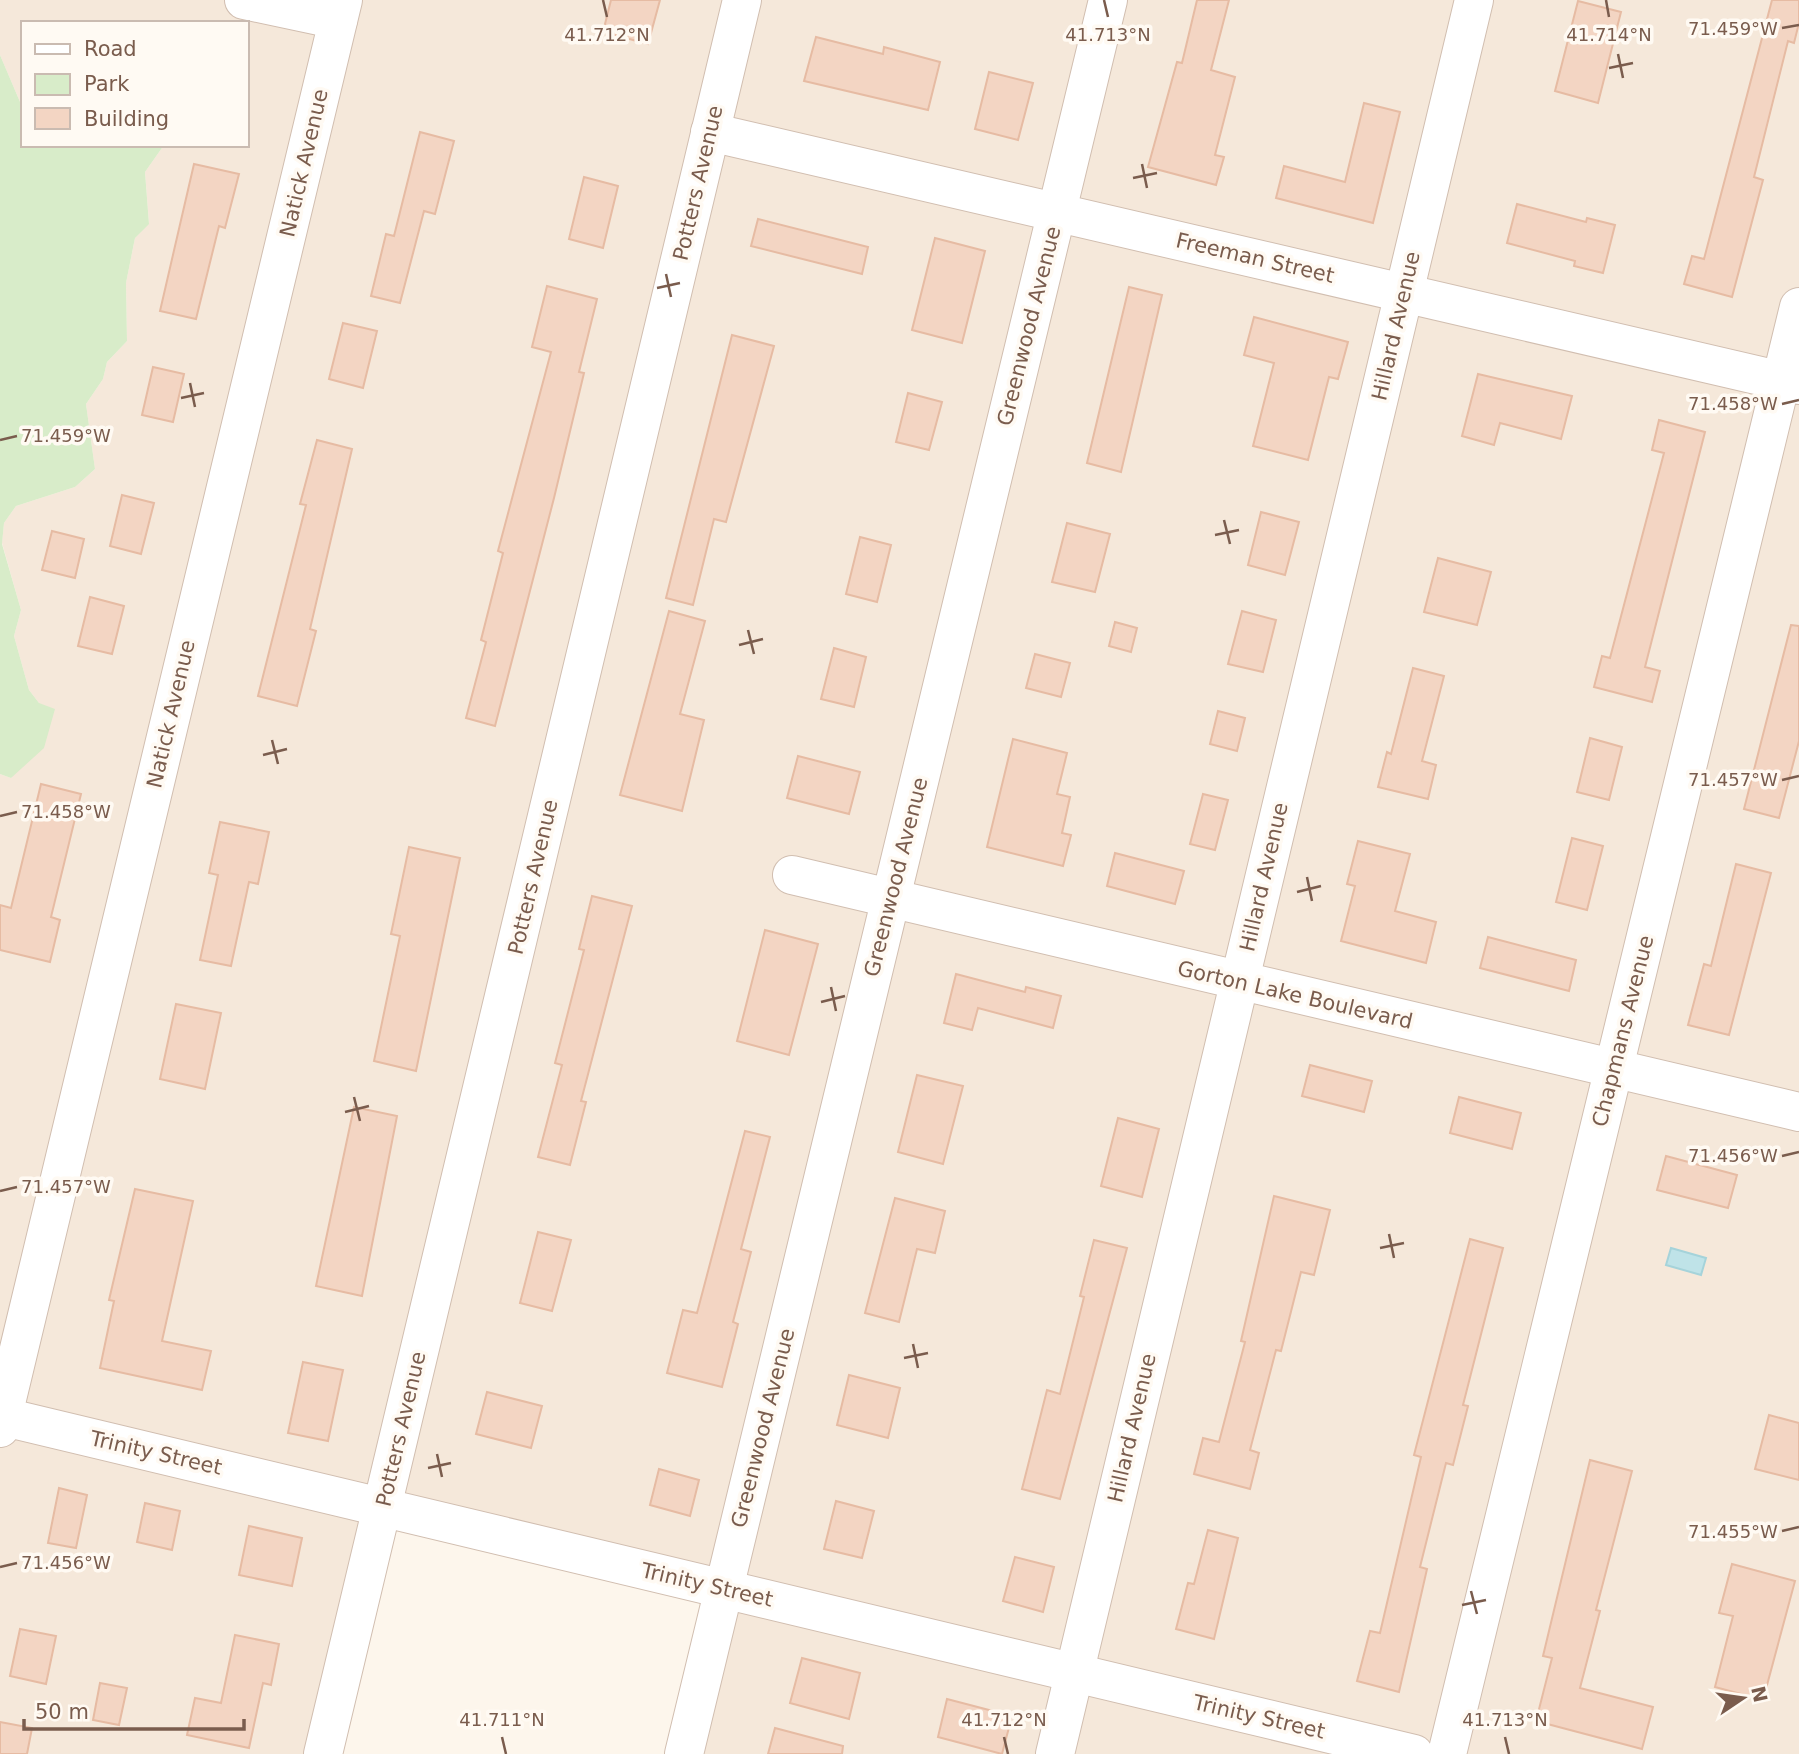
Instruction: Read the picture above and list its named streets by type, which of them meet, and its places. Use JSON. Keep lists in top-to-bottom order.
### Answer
{
  "streets": {
    "street": [
      "Natick Avenue",
      "Potters Avenue",
      "Freeman Street",
      "Greenwood Avenue",
      "Hillard Avenue",
      "Gorton Lake Boulevard",
      "Chapmans Avenue",
      "Trinity Street"
    ]
  },
  "crossings": [
    ["Natick Avenue", "Trinity Street"],
    ["Potters Avenue", "Freeman Street"],
    ["Potters Avenue", "Trinity Street"],
    ["Freeman Street", "Greenwood Avenue"],
    ["Freeman Street", "Hillard Avenue"],
    ["Freeman Street", "Chapmans Avenue"],
    ["Greenwood Avenue", "Gorton Lake Boulevard"],
    ["Greenwood Avenue", "Trinity Street"],
    ["Hillard Avenue", "Gorton Lake Boulevard"],
    ["Hillard Avenue", "Trinity Street"],
    ["Gorton Lake Boulevard", "Chapmans Avenue"]
  ],
  "legend": ["Road", "Park", "Building"],
  "scale_bar": "50 m",
  "north": "right",
  "coordinates": [
    "71.459°W",
    "41.712°N",
    "41.713°N",
    "41.714°N",
    "71.458°W",
    "71.457°W",
    "71.456°W",
    "71.455°W",
    "41.711°N"
  ]
}
